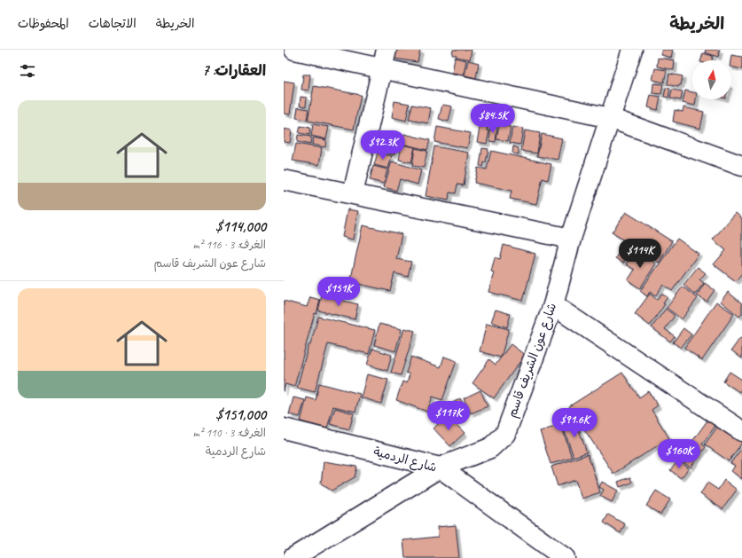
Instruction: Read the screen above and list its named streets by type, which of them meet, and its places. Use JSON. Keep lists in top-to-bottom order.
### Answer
{
  "streets": {
    "street": ["شارع عون الشريف قاسم", "شارع الردمية"]
  },
  "crossings": [
    ["شارع عون الشريف قاسم", "شارع الردمية"]
  ],
  "north": "top",
  "page": {
    "header": "الخريطة",
    "nav": ["الخريطة", "الاتجاهات", "المحفوظات"],
    "heading": "العقارات: 7",
    "list": [
      {
        "name": "$114,000",
        "note": "الغرف: 3 · 116 m² · شارع عون الشريف قاسم"
      },
      {
        "name": "$151,000",
        "note": "الغرف: 3 · 110 m² · شارع الردمية"
      }
    ],
    "price": [
      "$84.5K",
      "$92.3K",
      "$114K",
      "$151K",
      "$117K",
      "$91.6K",
      "$160K"
    ]
  }
}
